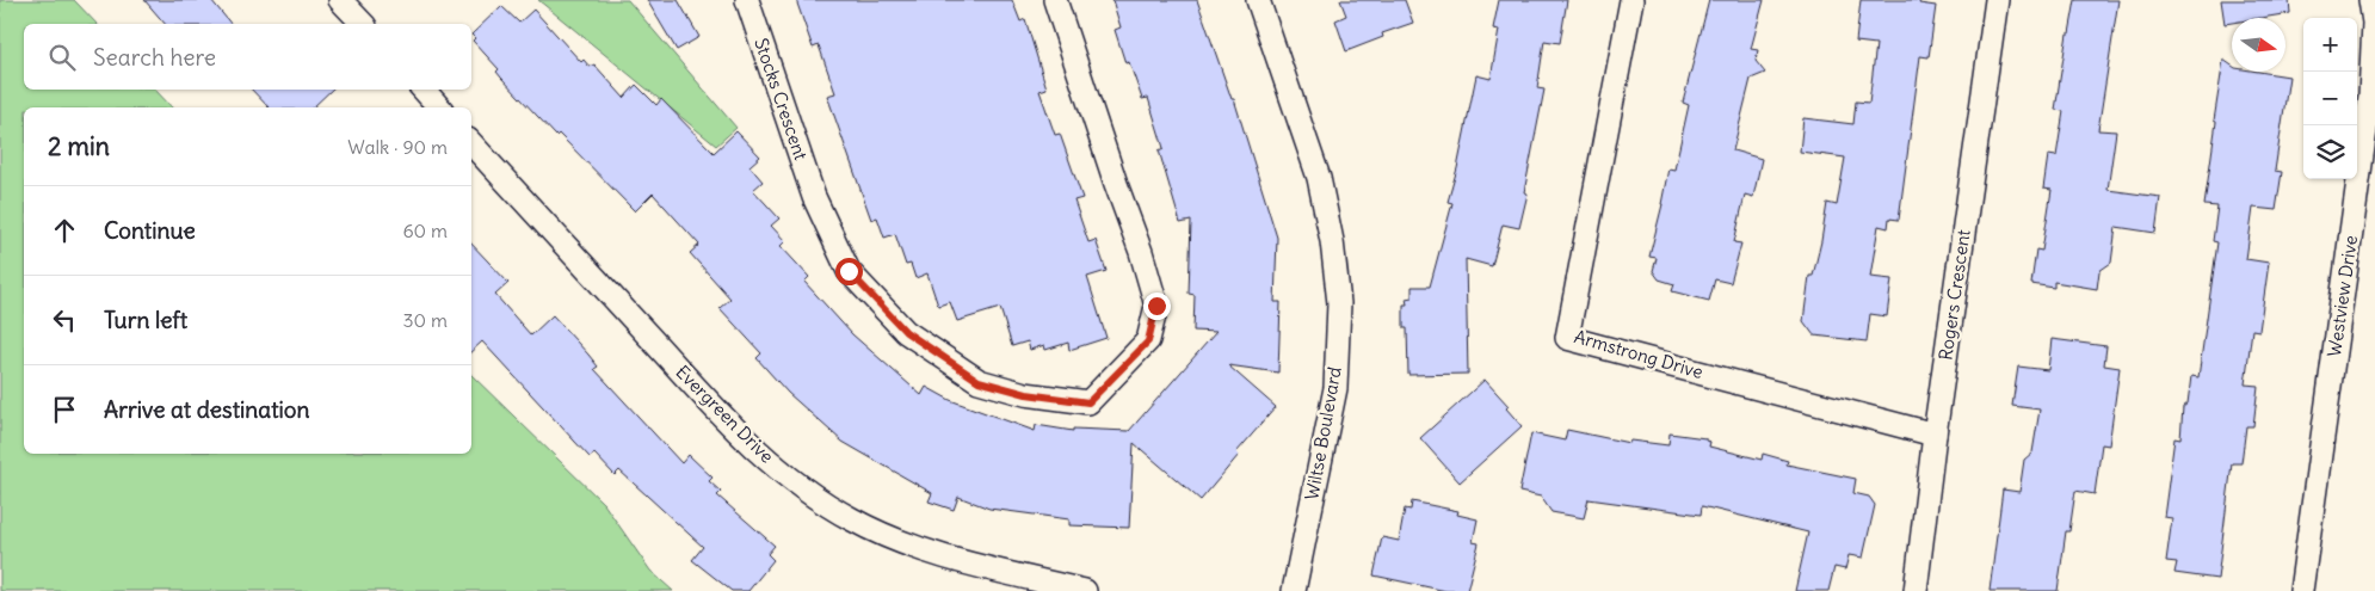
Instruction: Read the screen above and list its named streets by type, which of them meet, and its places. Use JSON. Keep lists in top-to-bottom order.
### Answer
{
  "streets": {
    "street": [
      "Stocks Crescent",
      "Rogers Crescent",
      "Westview Drive",
      "Armstrong Drive",
      "Evergreen Drive",
      "Wiltse Boulevard"
    ]
  },
  "crossings": [
    ["Rogers Crescent", "Armstrong Drive"]
  ],
  "north": "right",
  "page": {
    "map_buttons": ["+", "−"],
    "search": "Search here",
    "heading": ["2 min", "Walk · 90 m"],
    "list": [
      ["Continue", "60 m"],
      ["Turn left", "30 m"],
      "Arrive at destination"
    ]
  }
}
